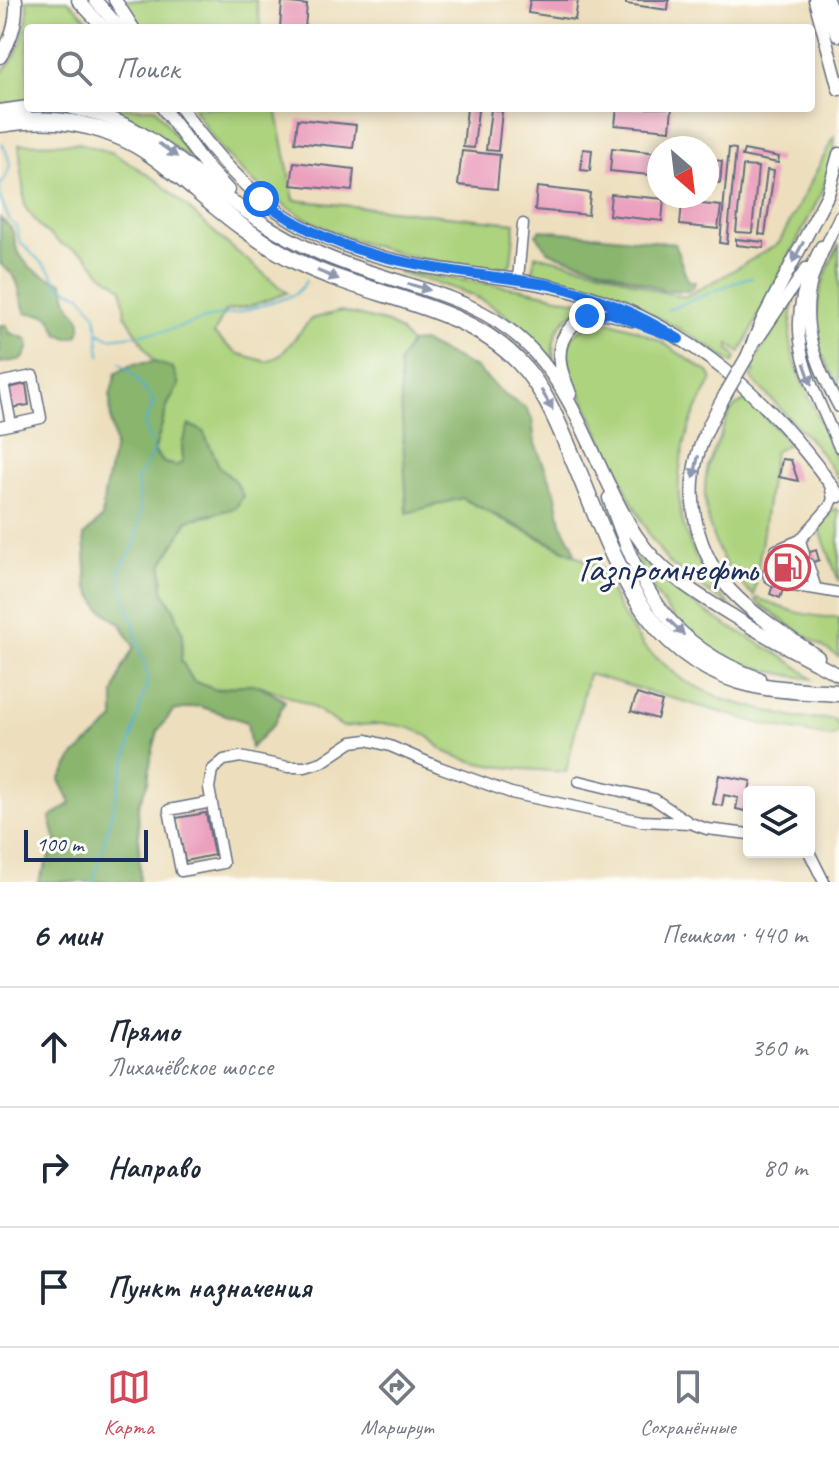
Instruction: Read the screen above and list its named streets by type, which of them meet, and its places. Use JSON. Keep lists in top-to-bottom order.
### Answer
{
  "places": {
    "fuel station": ["Газпромнефть"]
  },
  "scale_bar": "100 m",
  "north": "bottom right",
  "page": {
    "search": "Поиск",
    "scale": "100 m",
    "heading": ["6 мин", "Пешком · 440 m"],
    "list": [
      ["Прямо", "Лихачёвское шоссе", "360 m"],
      ["Направо", "80 m"],
      "Пункт назначения"
    ],
    "nav": ["Карта", "Маршрут", "Сохранённые"]
  }
}
